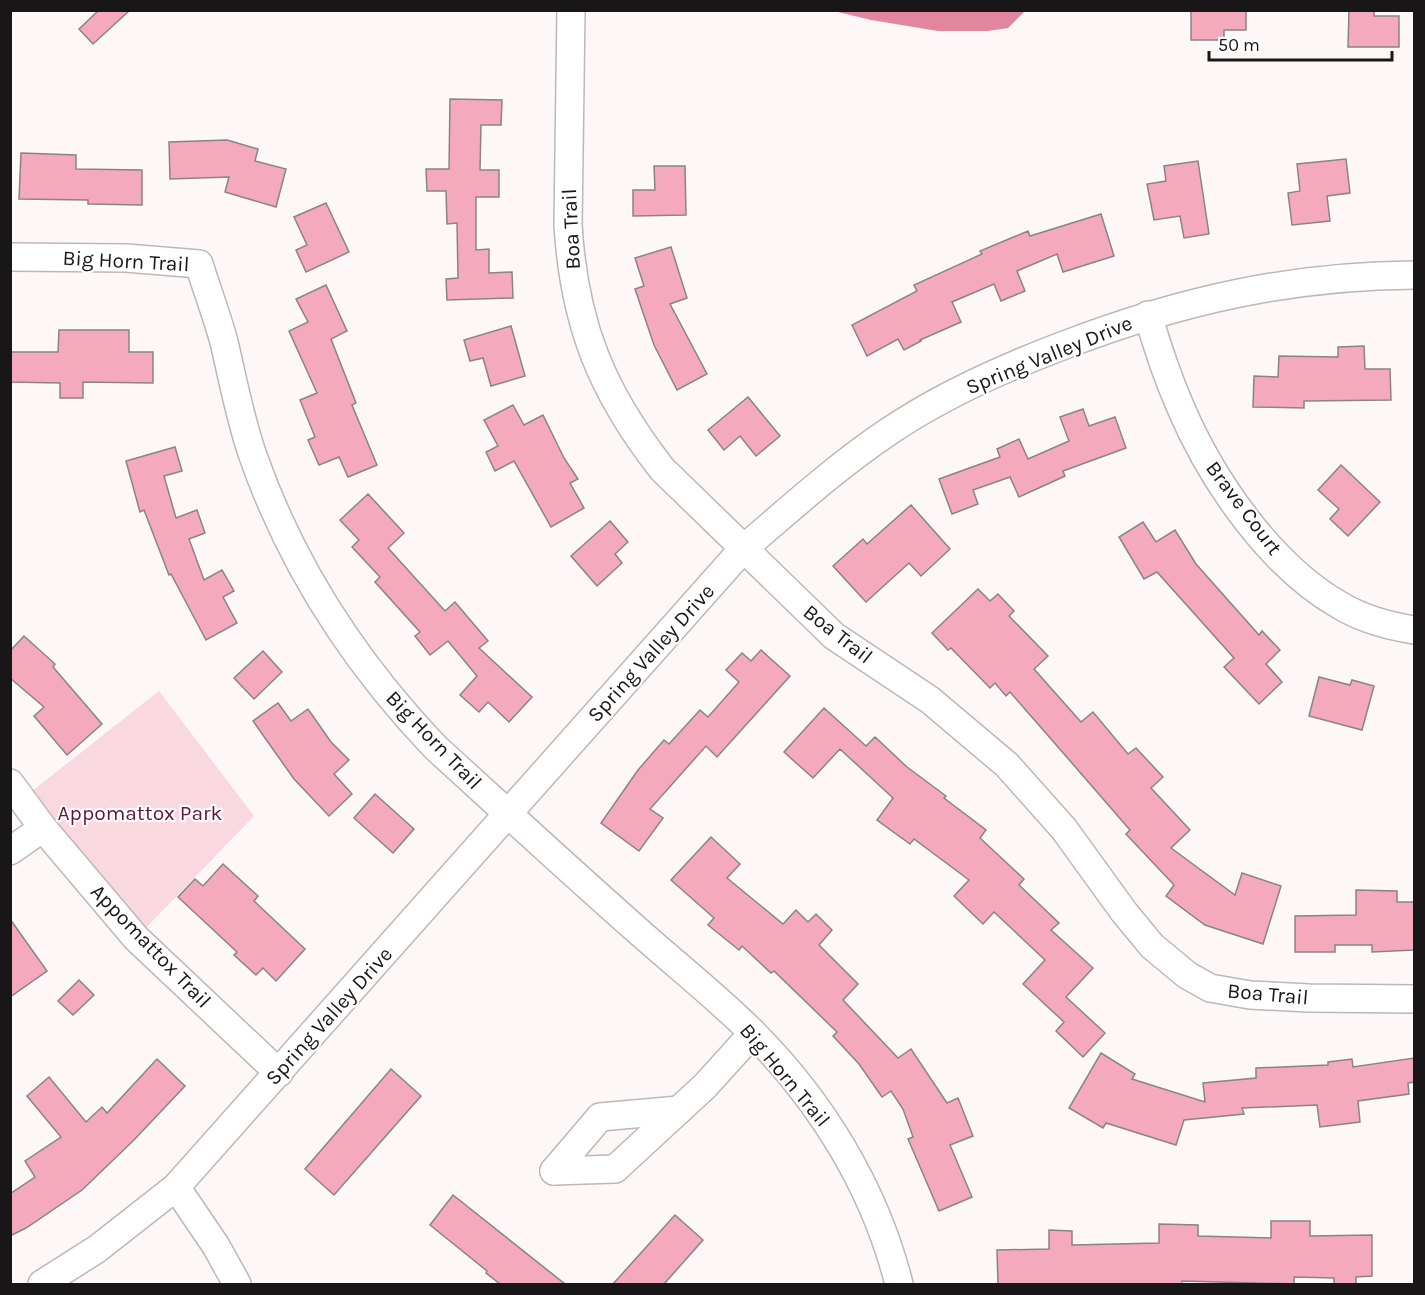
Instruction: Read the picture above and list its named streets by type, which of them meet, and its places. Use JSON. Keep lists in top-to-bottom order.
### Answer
{
  "streets": {
    "street": [
      "Boa Trail",
      "Big Horn Trail",
      "Spring Valley Drive",
      "Brave Court",
      "Appomattox Trail"
    ]
  },
  "crossings": [
    ["Boa Trail", "Spring Valley Drive"],
    ["Big Horn Trail", "Spring Valley Drive"],
    ["Spring Valley Drive", "Brave Court"],
    ["Spring Valley Drive", "Appomattox Trail"]
  ],
  "parks": ["Appomattox Park"],
  "scale_bar": "50 m"
}
